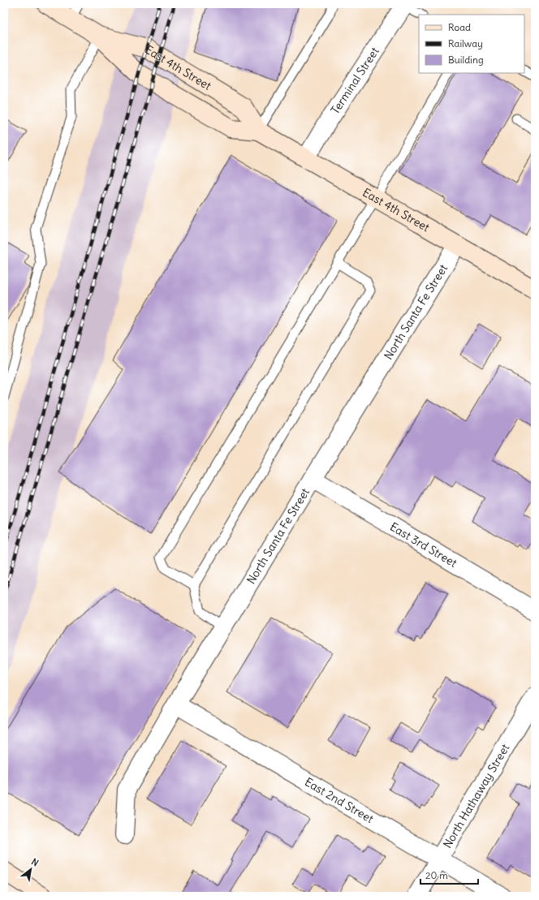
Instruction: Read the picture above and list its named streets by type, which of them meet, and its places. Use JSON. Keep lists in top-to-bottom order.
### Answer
{
  "streets": {
    "main road": ["East 4th Street"],
    "street": [
      "Terminal Street",
      "North Santa Fe Street",
      "East 3rd Street",
      "North Hathaway Street",
      "East 2nd Street"
    ]
  },
  "crossings": [
    ["East 4th Street", "Terminal Street"],
    ["East 4th Street", "North Santa Fe Street"],
    ["North Santa Fe Street", "East 3rd Street"],
    ["North Santa Fe Street", "East 2nd Street"],
    ["North Hathaway Street", "East 2nd Street"]
  ],
  "legend": ["Road", "Railway", "Building"],
  "scale_bar": "20 m",
  "north": "top right"
}
